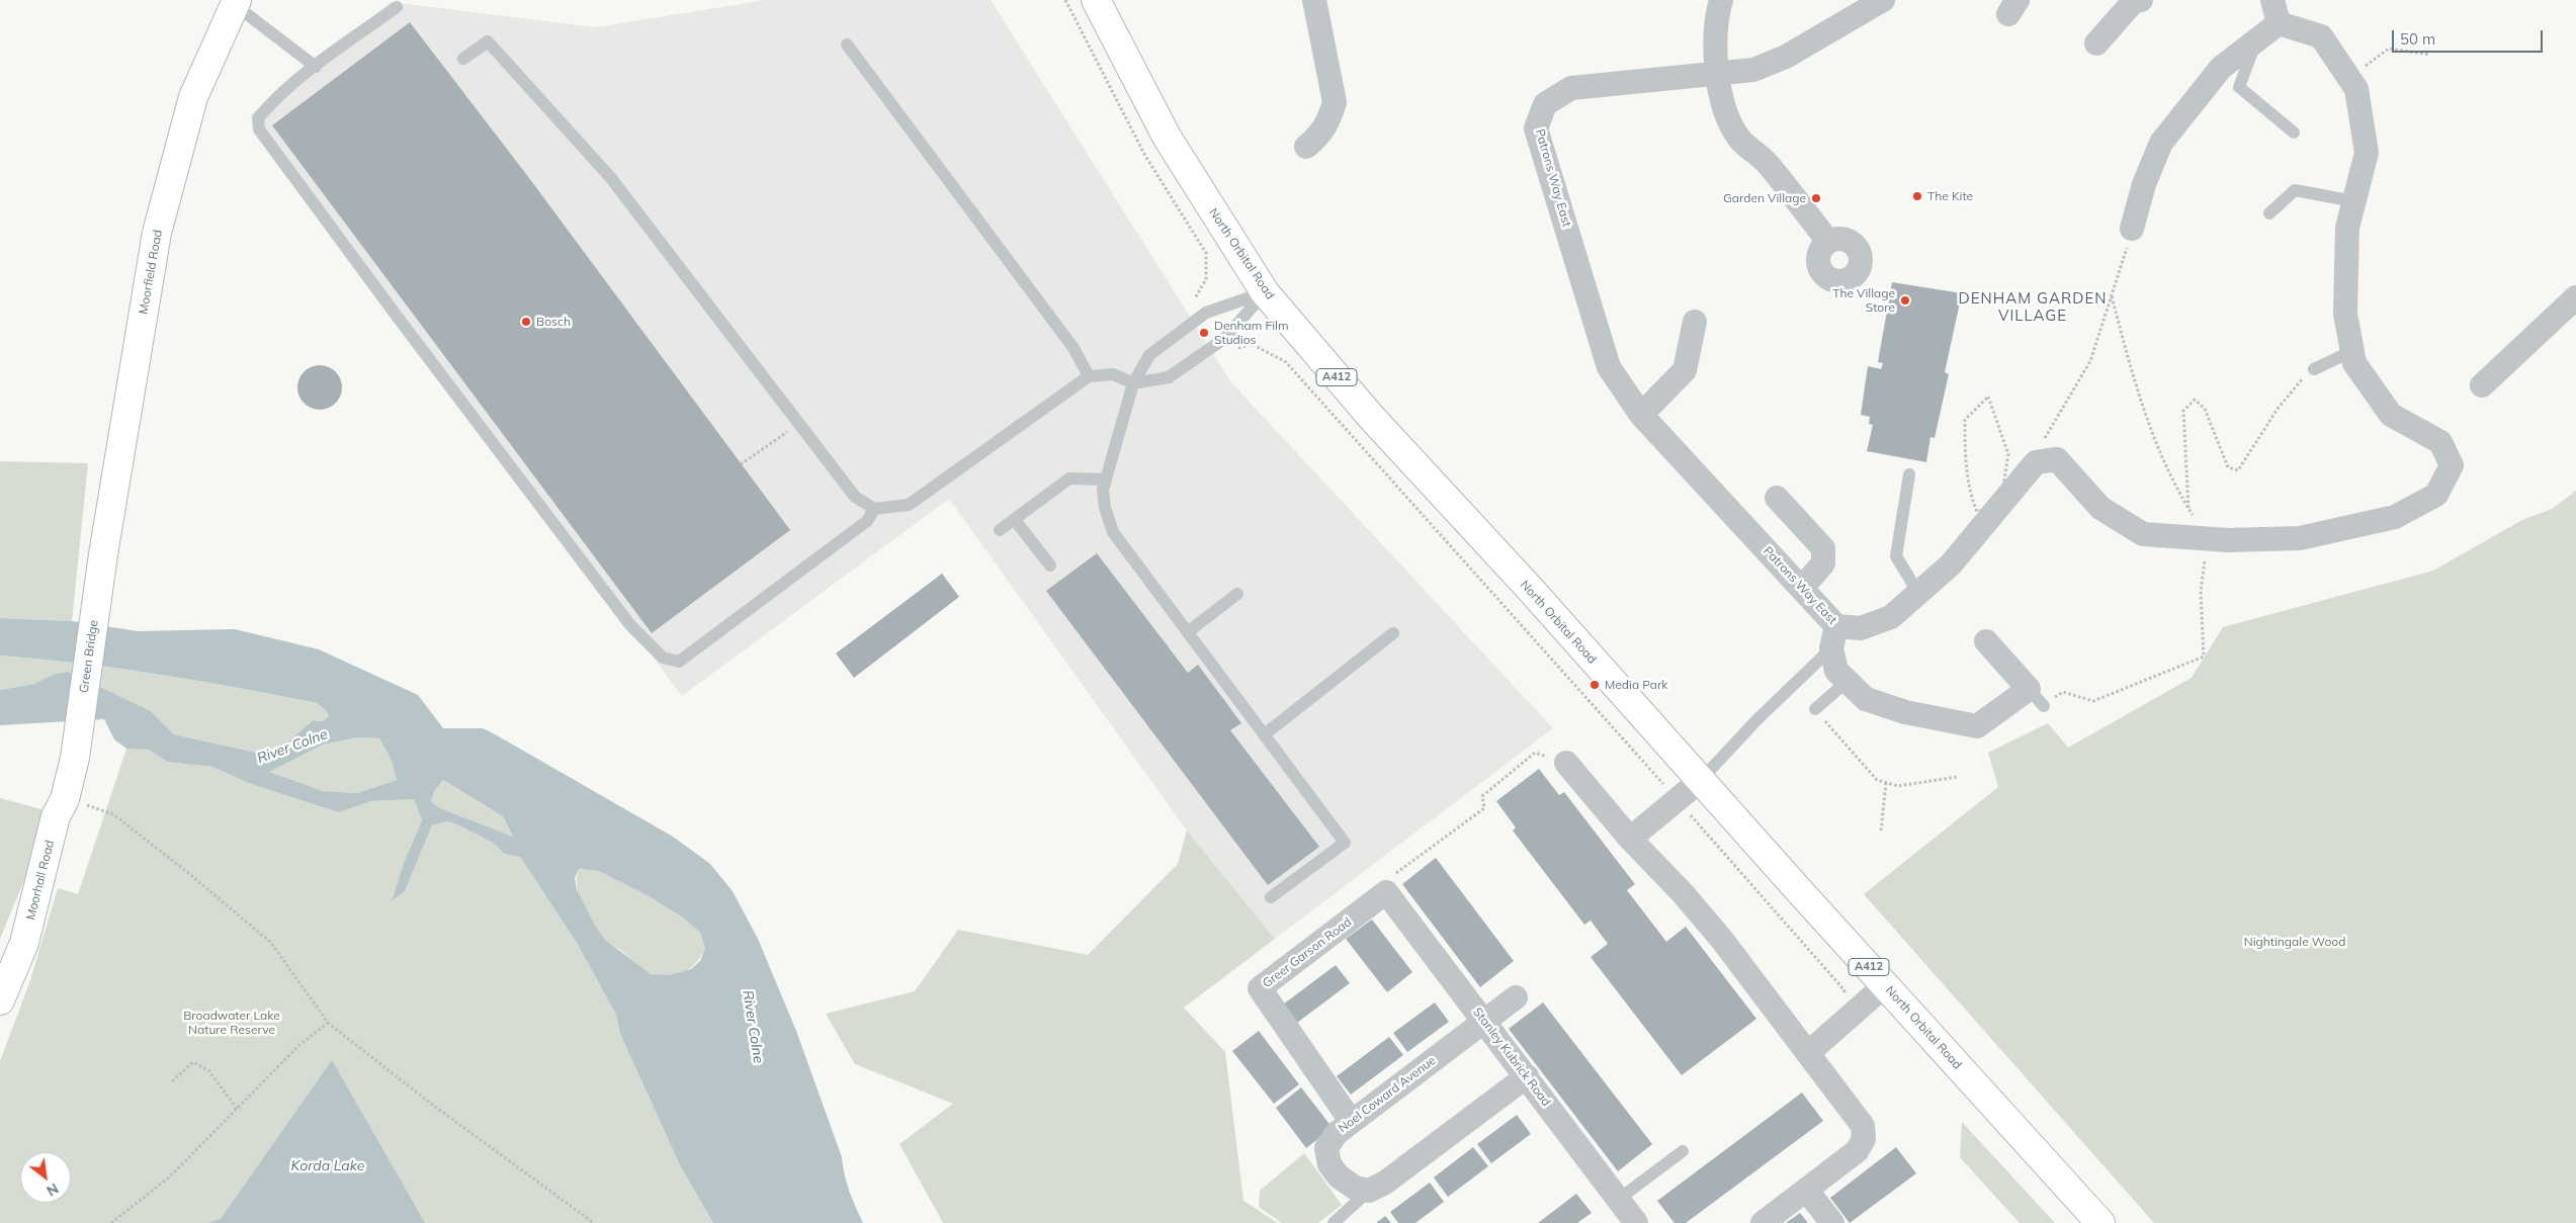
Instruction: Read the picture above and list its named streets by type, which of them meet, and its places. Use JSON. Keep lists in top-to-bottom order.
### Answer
{
  "streets": {
    "main road": [
      "North Orbital Road",
      "Moorfield Road",
      "A412",
      "Green Bridge",
      "Moorhall Road"
    ],
    "street": [
      "Patrons Way East",
      "Greer Garson Road",
      "Stanley Kubrick Road",
      "Noel Coward Avenue"
    ]
  },
  "crossings": [
    ["Moorfield Road", "Green Bridge"],
    ["Green Bridge", "Moorhall Road"],
    ["Greer Garson Road", "Stanley Kubrick Road"],
    ["Greer Garson Road", "Noel Coward Avenue"],
    ["Stanley Kubrick Road", "Noel Coward Avenue"]
  ],
  "districts": ["DENHAM GARDEN VILLAGE"],
  "water": ["River Colne", "Korda Lake"],
  "parks": ["Nightingale Wood", "Broadwater Lake Nature Reserve"],
  "places": [
    "The Kite",
    "Garden Village",
    "The Village Store",
    "Bosch",
    "Denham Film Studios",
    "Media Park"
  ],
  "scale_bar": "50 m",
  "north": "bottom right"
}
